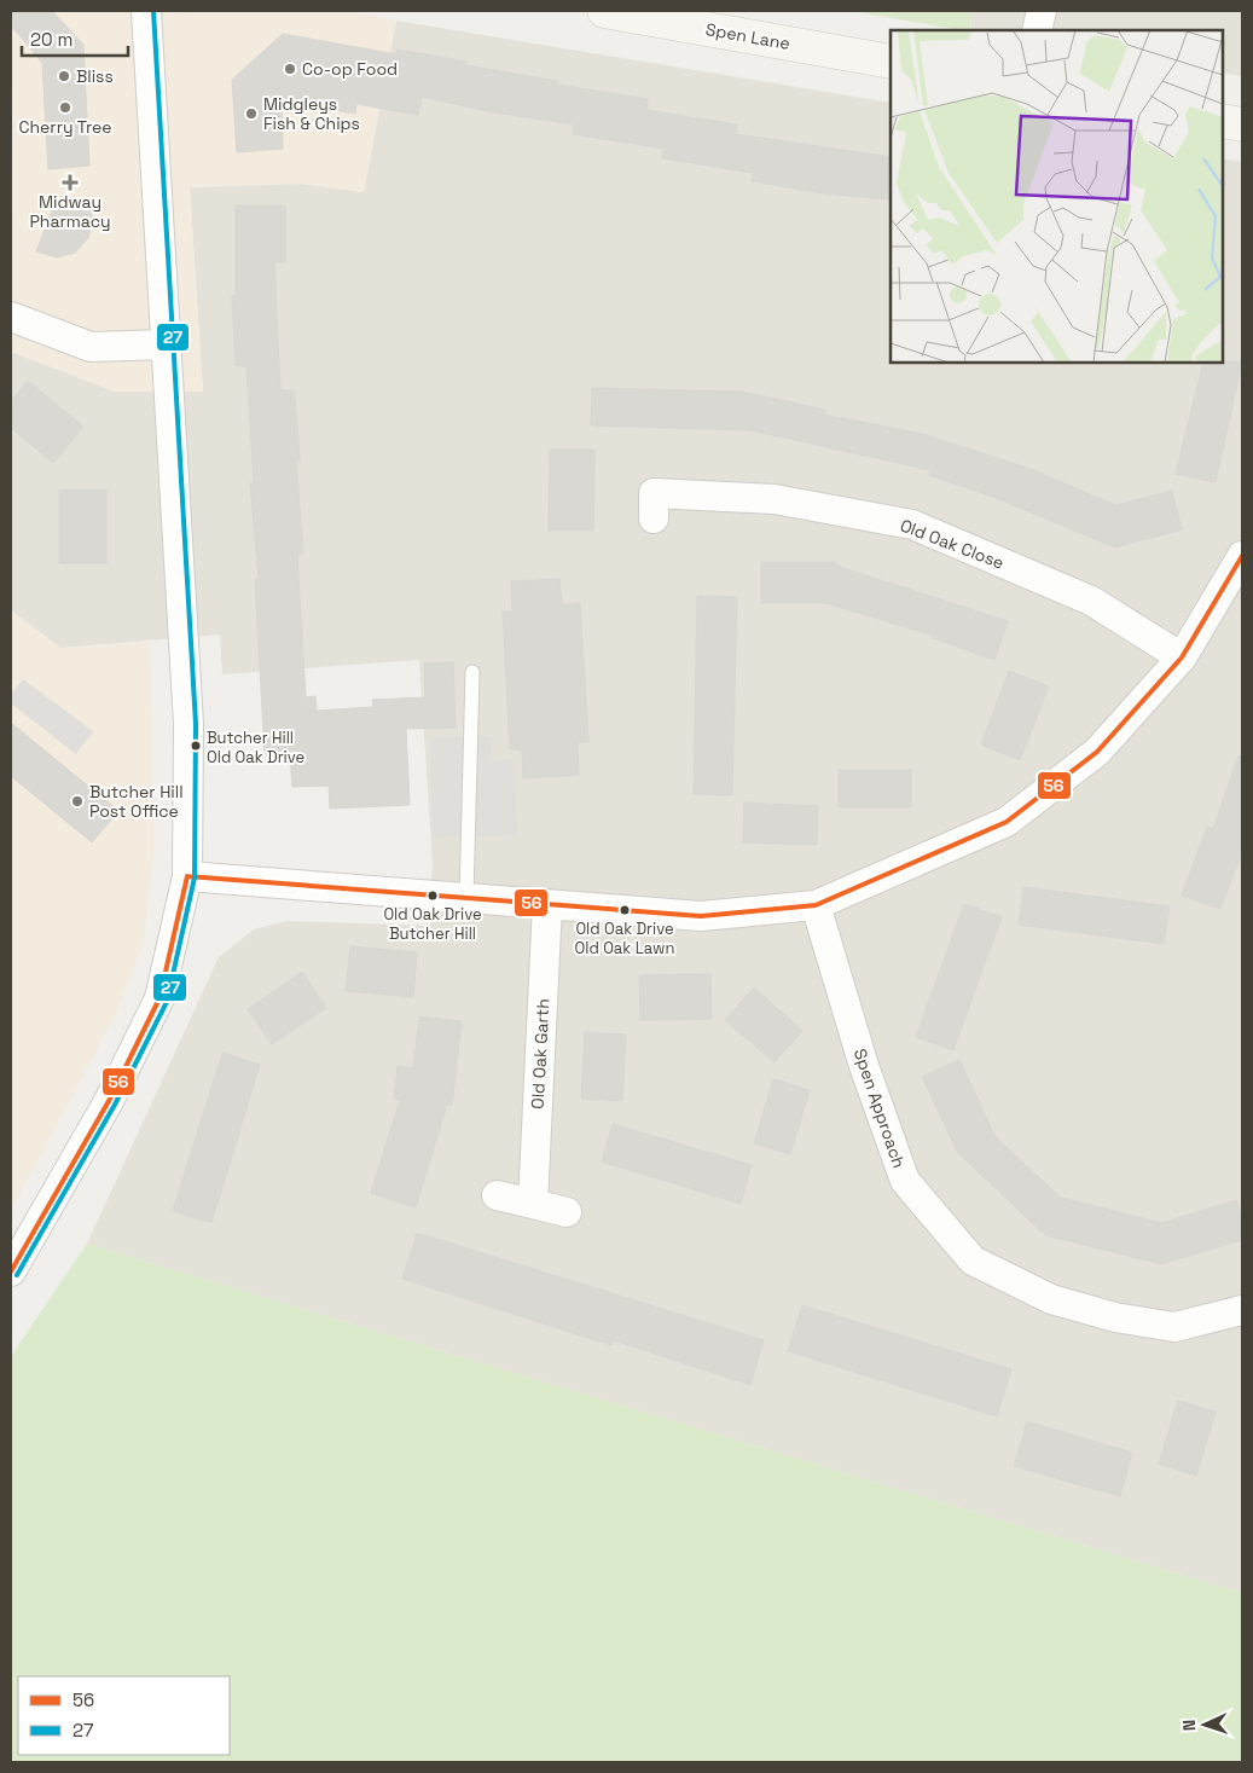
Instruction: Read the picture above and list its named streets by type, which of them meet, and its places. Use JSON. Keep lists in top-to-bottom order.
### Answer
{
  "streets": {
    "street": [
      "Spen Lane",
      "Old Oak Close",
      "Old Oak Garth",
      "Spen Approach"
    ]
  },
  "places": {
    "other": [
      "Co-op Food",
      "Bliss",
      "Cherry Tree",
      "Midgleys Fish & Chips",
      "Butcher Hill Old Oak Drive",
      "Butcher Hill Post Office",
      "Old Oak Drive Butcher Hill",
      "Old Oak Drive Old Oak Lawn"
    ],
    "health": ["Midway Pharmacy"]
  },
  "lines": ["transit line 27", "transit line 56"],
  "legend": ["56", "27"],
  "scale_bar": "20 m",
  "north": "left"
}
